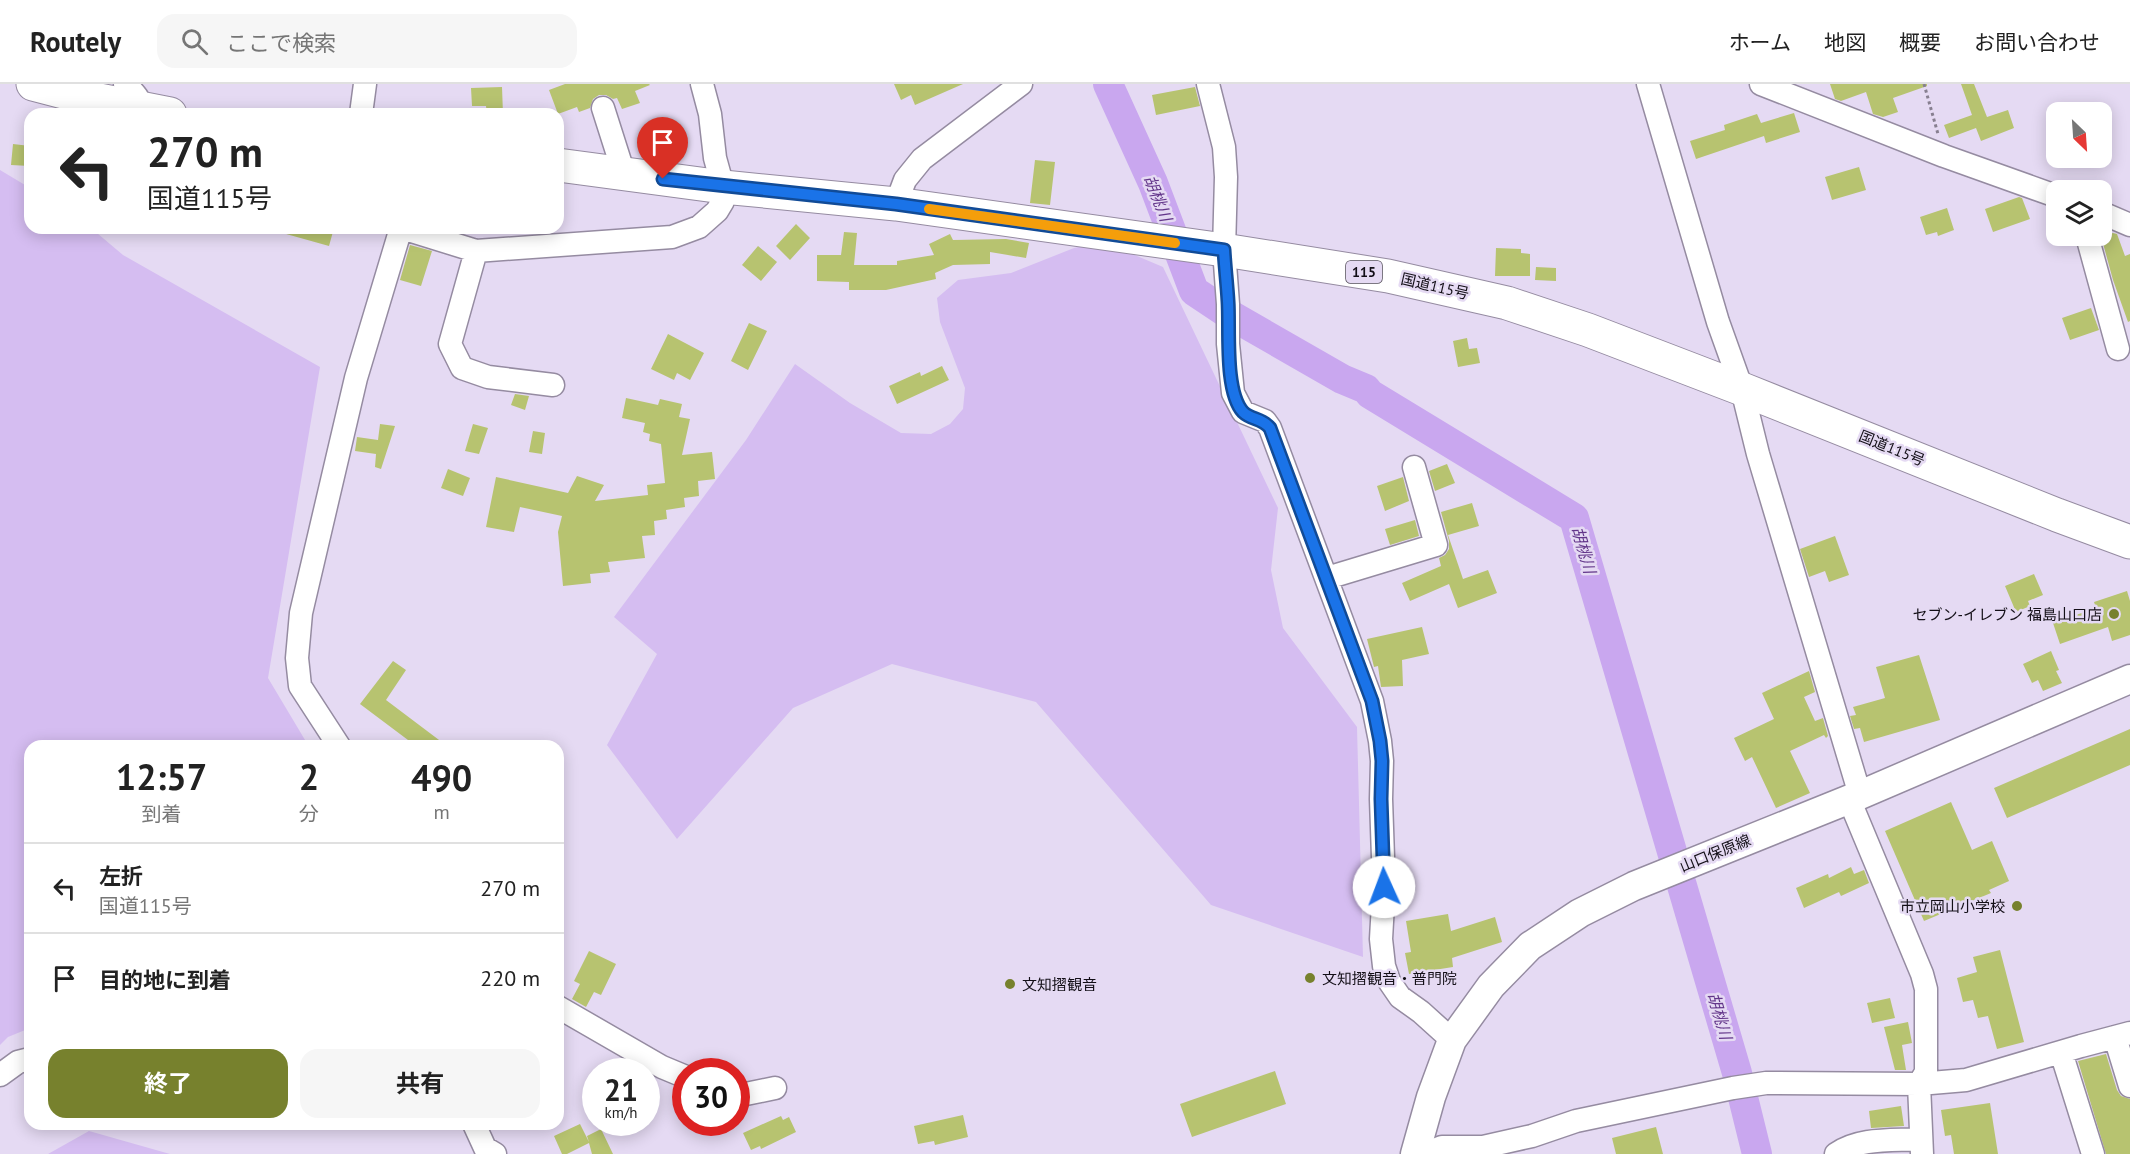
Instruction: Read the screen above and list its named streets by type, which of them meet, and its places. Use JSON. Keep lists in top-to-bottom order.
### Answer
{
  "streets": {
    "highway": ["115", "国道115号"],
    "main road": ["山口保原線"]
  },
  "water": ["胡桃川"],
  "places": [
    "セブン-イレブン 福島山口店",
    "市立岡山小学校",
    "文知摺観音・普門院",
    "文知摺観音"
  ],
  "north": "bottom right",
  "page": {
    "header": "Routely",
    "search": "ここで検索",
    "nav": [
      "ホーム",
      "地図",
      "概要",
      "お問い合わせ"
    ],
    "turn": ["270 m", "国道115号"],
    "eta": [
      "12:57",
      "到着",
      "2",
      "分",
      "490",
      "m"
    ],
    "list": [
      {
        "name": "左折",
        "note": "国道115号",
        "value": "270 m"
      },
      {
        "name": "目的地に到着",
        "value": "220 m"
      }
    ],
    "buttons": ["終了", "共有"],
    "speed": "21 km/h",
    "limit": "30"
  }
}
